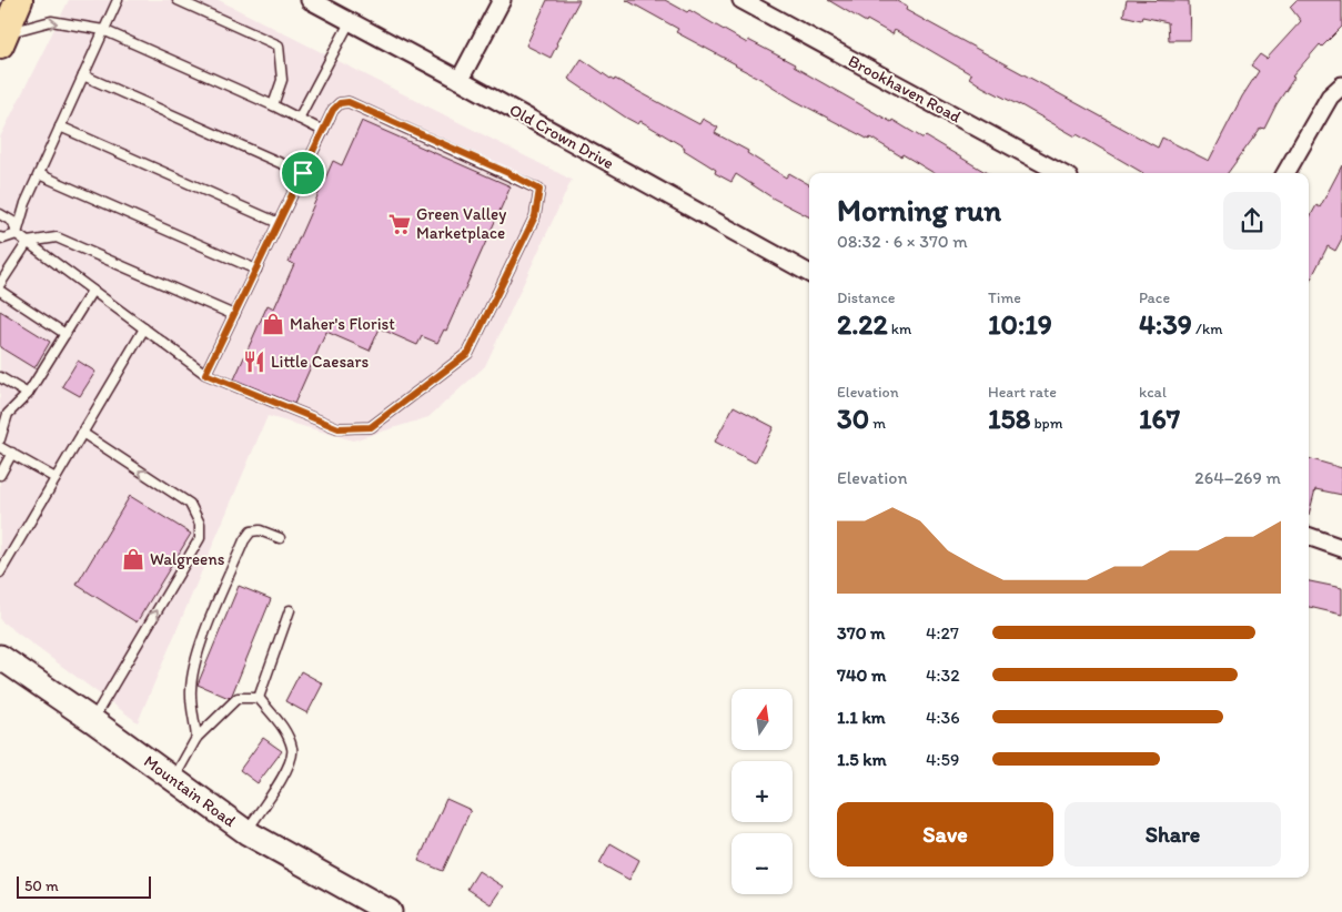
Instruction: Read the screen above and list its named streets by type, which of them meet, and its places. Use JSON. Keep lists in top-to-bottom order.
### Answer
{
  "streets": {
    "main road": ["Mountain Road"],
    "street": ["Brookhaven Road", "Old Crown Drive"]
  },
  "places": {
    "supermarket": ["Green Valley Marketplace"],
    "shop": ["Maher's Florist", "Walgreens"],
    "restaurant": ["Little Caesars"]
  },
  "scale_bar": "50 m",
  "north": "top",
  "page": {
    "heading": ["Morning run", "08:32 · 6 × 370 m"],
    "stats": [
      ["Distance", "2.22 km"],
      ["Time", "10:19"],
      ["Pace", "4:39 /km"],
      ["Elevation", "30 m"],
      ["Heart rate", "158 bpm"],
      ["kcal", "167"]
    ],
    "chart": ["Elevation", "264–269 m"],
    "list": [
      {
        "name": "370 m",
        "note": "4:27"
      },
      {
        "name": "740 m",
        "note": "4:32"
      },
      {
        "name": "1.1 km",
        "note": "4:36"
      },
      {
        "name": "1.5 km",
        "note": "4:59"
      }
    ],
    "map_buttons": ["+", "−"],
    "buttons": ["Save", "Share"],
    "scale": "50 m"
  }
}
